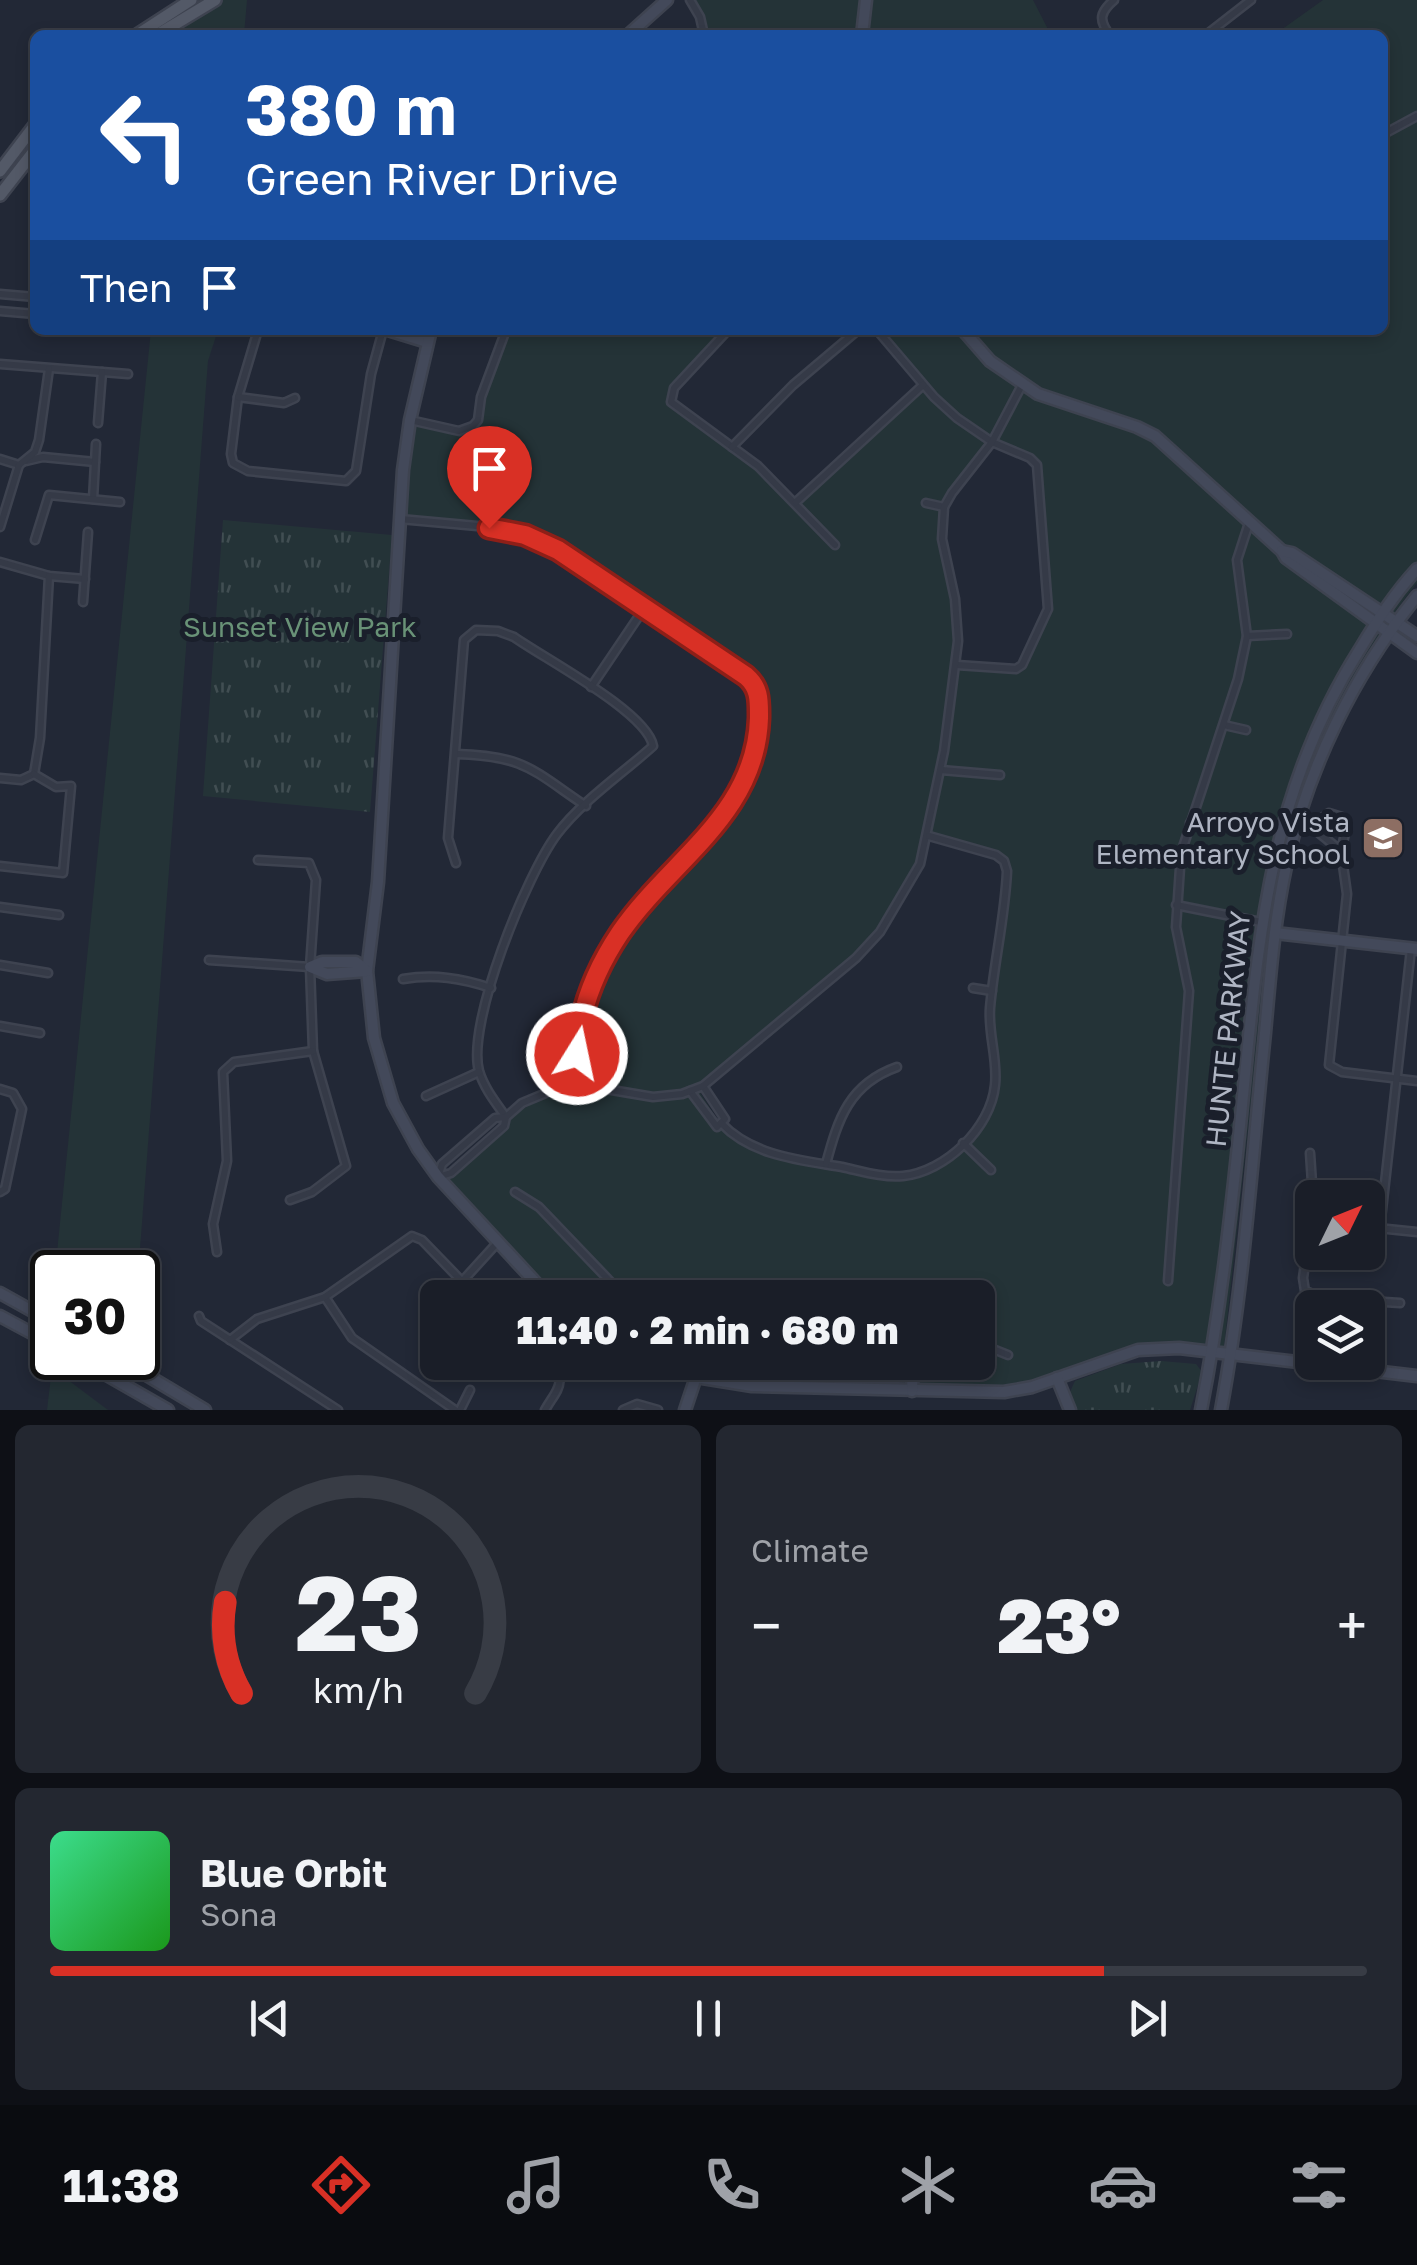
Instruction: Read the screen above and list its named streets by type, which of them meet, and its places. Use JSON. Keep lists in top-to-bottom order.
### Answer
{
  "streets": {
    "street": ["HUNTE PARKWAY"]
  },
  "parks": ["Sunset View Park"],
  "places": {
    "school or university": ["Arroyo Vista Elementary School"]
  },
  "north": "top right",
  "page": {
    "turn": ["380 m", "Green River Drive"],
    "then": "Then",
    "limit": "30",
    "trip": "11:40 · 2 min · 680 m",
    "tile": "Climate",
    "heat": ["−", "23°", "+"],
    "song": ["Blue Orbit", "Sona"],
    "tabs": "11:38",
    "gauge": ["23", "km/h"]
  }
}
